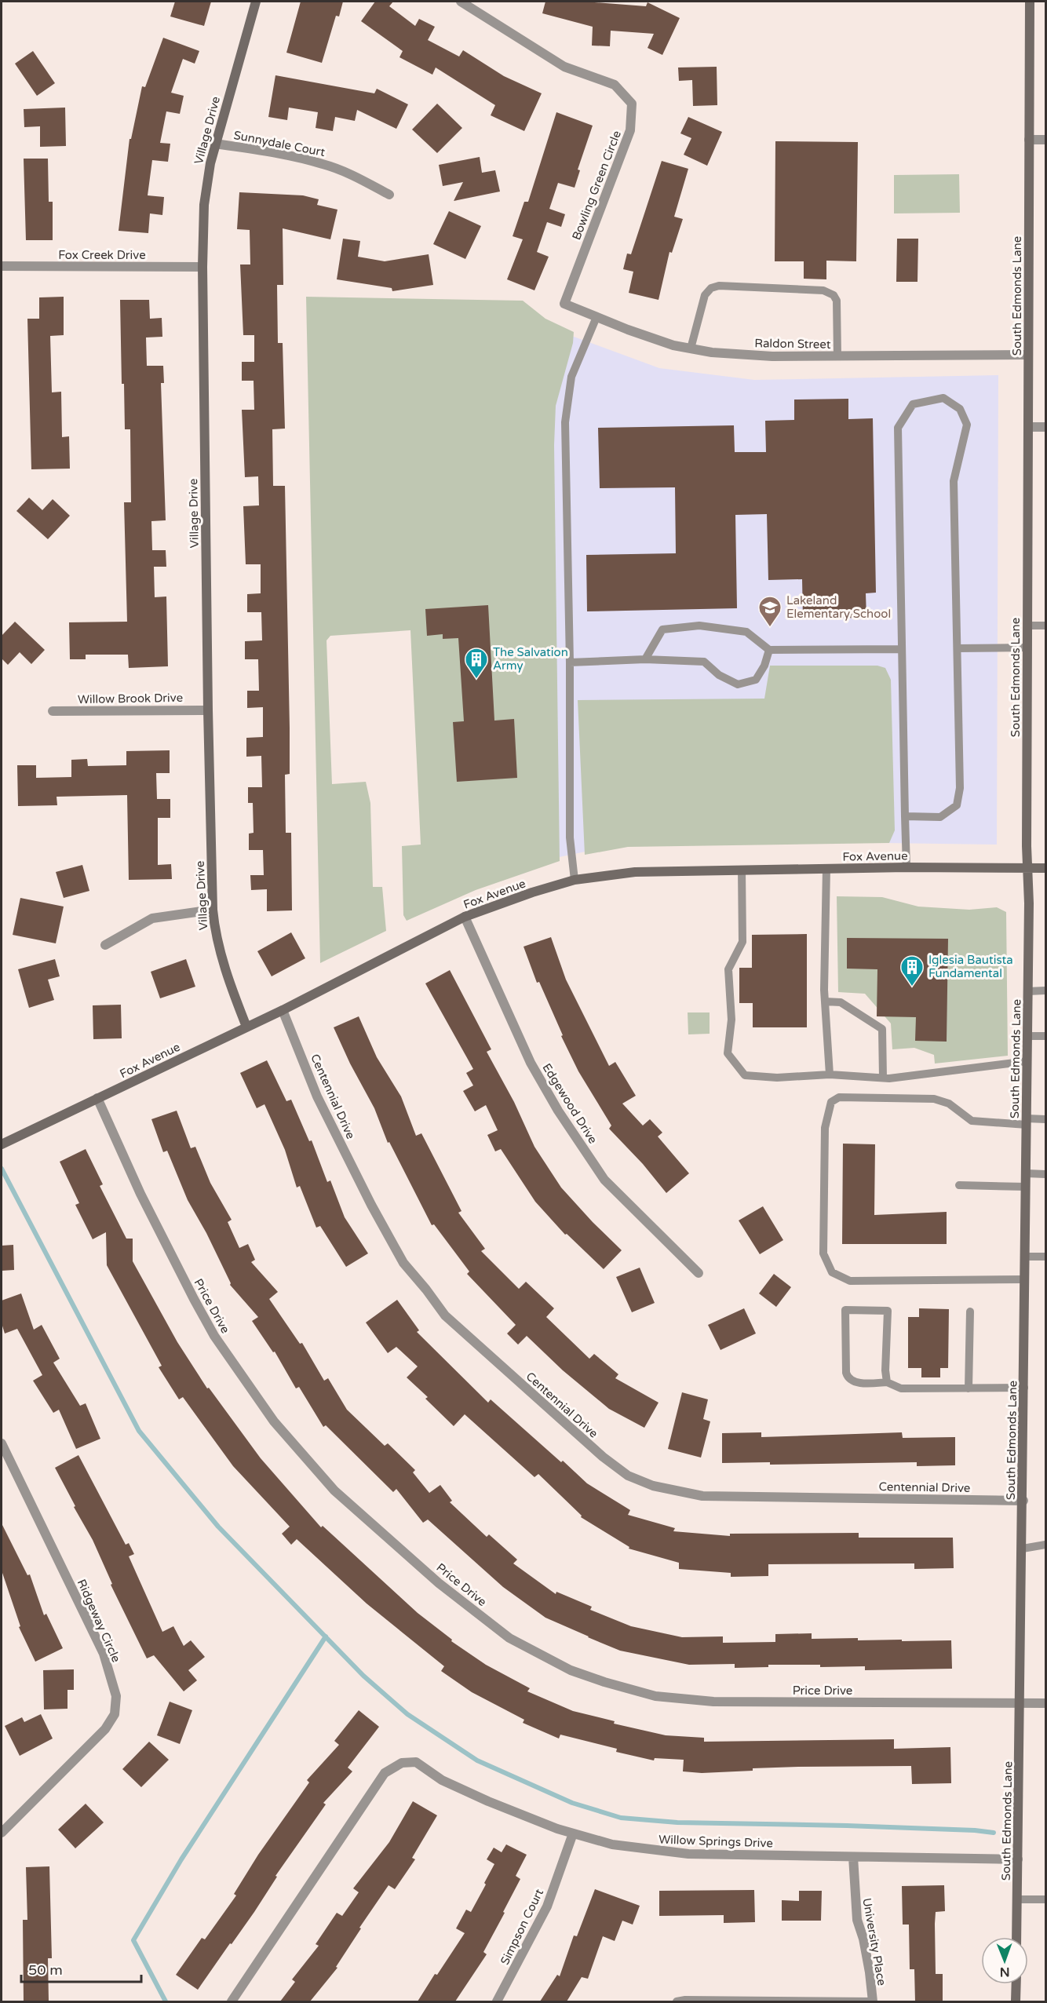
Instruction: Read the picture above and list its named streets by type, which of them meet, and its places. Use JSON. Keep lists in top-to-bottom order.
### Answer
{
  "streets": {
    "street": [
      "Village Drive",
      "Sunnydale Court",
      "Bowling Green Circle",
      "Fox Creek Drive",
      "South Edmonds Lane",
      "Raldon Street",
      "Willow Brook Drive",
      "Fox Avenue",
      "Centennial Drive",
      "Edgewood Drive",
      "Price Drive",
      "Ridgeway Circle",
      "Willow Springs Drive",
      "Simpson Court",
      "University Place"
    ]
  },
  "crossings": [
    ["Village Drive", "Sunnydale Court"],
    ["Village Drive", "Fox Creek Drive"],
    ["Village Drive", "Willow Brook Drive"],
    ["Village Drive", "Fox Avenue"],
    ["Bowling Green Circle", "Raldon Street"],
    ["South Edmonds Lane", "Raldon Street"],
    ["South Edmonds Lane", "Fox Avenue"],
    ["South Edmonds Lane", "Centennial Drive"],
    ["South Edmonds Lane", "Price Drive"],
    ["South Edmonds Lane", "Willow Springs Drive"],
    ["Fox Avenue", "Centennial Drive"],
    ["Fox Avenue", "Edgewood Drive"],
    ["Fox Avenue", "Price Drive"],
    ["Willow Springs Drive", "Simpson Court"],
    ["Willow Springs Drive", "University Place"]
  ],
  "places": {
    "school or university": ["Lakeland Elementary School"],
    "building": ["The Salvation Army", "Iglesia Bautista Fundamental"]
  },
  "scale_bar": "50 m",
  "north": "bottom"
}
